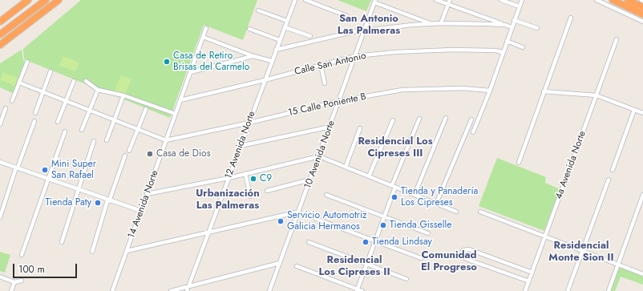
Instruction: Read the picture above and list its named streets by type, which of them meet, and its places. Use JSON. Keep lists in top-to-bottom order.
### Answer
{
  "streets": {
    "street": [
      "Calle San Antonio",
      "15 Calle Poniente B",
      "12 Avenida Norte",
      "10 Avenida Norte",
      "4a Avenida Norte",
      "14 Avenida Norte"
    ]
  },
  "crossings": [
    ["Calle San Antonio", "12 Avenida Norte"],
    ["Calle San Antonio", "10 Avenida Norte"],
    ["Calle San Antonio", "14 Avenida Norte"],
    ["15 Calle Poniente B", "12 Avenida Norte"],
    ["15 Calle Poniente B", "10 Avenida Norte"],
    ["15 Calle Poniente B", "14 Avenida Norte"]
  ],
  "districts": [
    "San Antonio Las Palmeras",
    "Residencial Los Cipreses III",
    "Urbanización Las Palmeras",
    "Residencial Monte Sion II",
    "Comunidad El Progreso",
    "Residencial Los Cipreses II"
  ],
  "places": [
    "Casa de Retiro Brisas del Carmelo",
    "Casa de Dios",
    "Mini Super San Rafael",
    "C9",
    "Tienda y Panadería Los Cipreses",
    "Tienda Paty",
    "Servicio Automotriz Galicia Hermanos",
    "Tienda Gisselle",
    "Tienda Lindsay"
  ],
  "scale_bar": "100 m"
}
